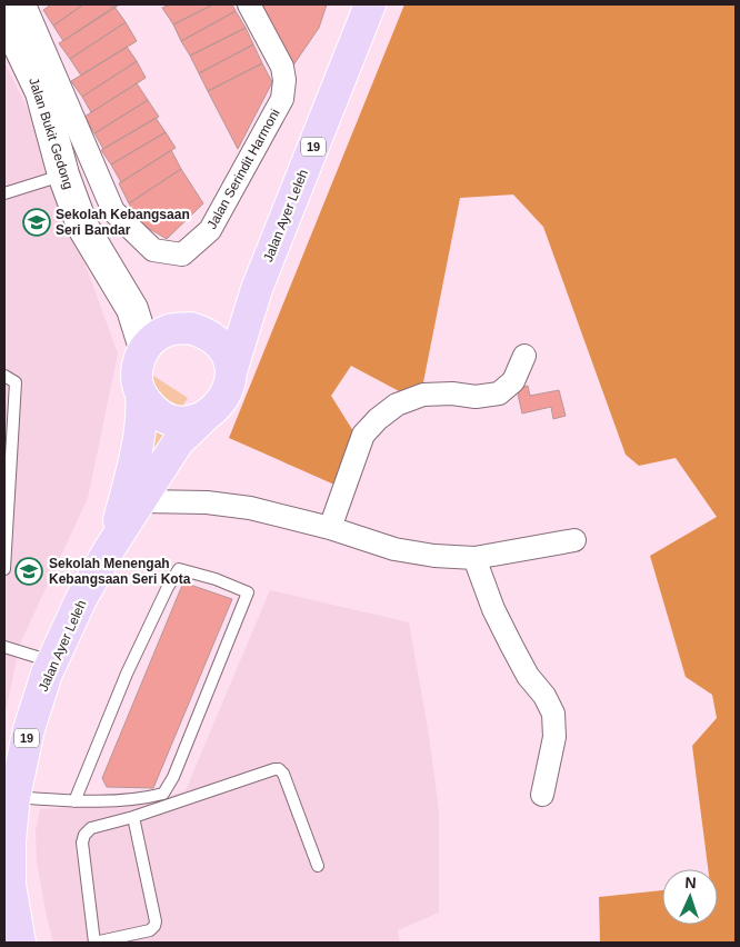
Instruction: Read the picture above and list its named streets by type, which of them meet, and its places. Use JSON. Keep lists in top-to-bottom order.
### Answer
{
  "streets": {
    "main road": ["19", "Jalan Ayer Leleh"],
    "street": ["Jalan Bukit Gedong", "Jalan Serindit Harmoni"]
  },
  "crossings": [
    ["Jalan Bukit Gedong", "Jalan Ayer Leleh"]
  ],
  "places": {
    "school or university": ["Sekolah Kebangsaan Seri Bandar", "Sekolah Menengah Kebangsaan Seri Kota"]
  },
  "north": "top"
}
